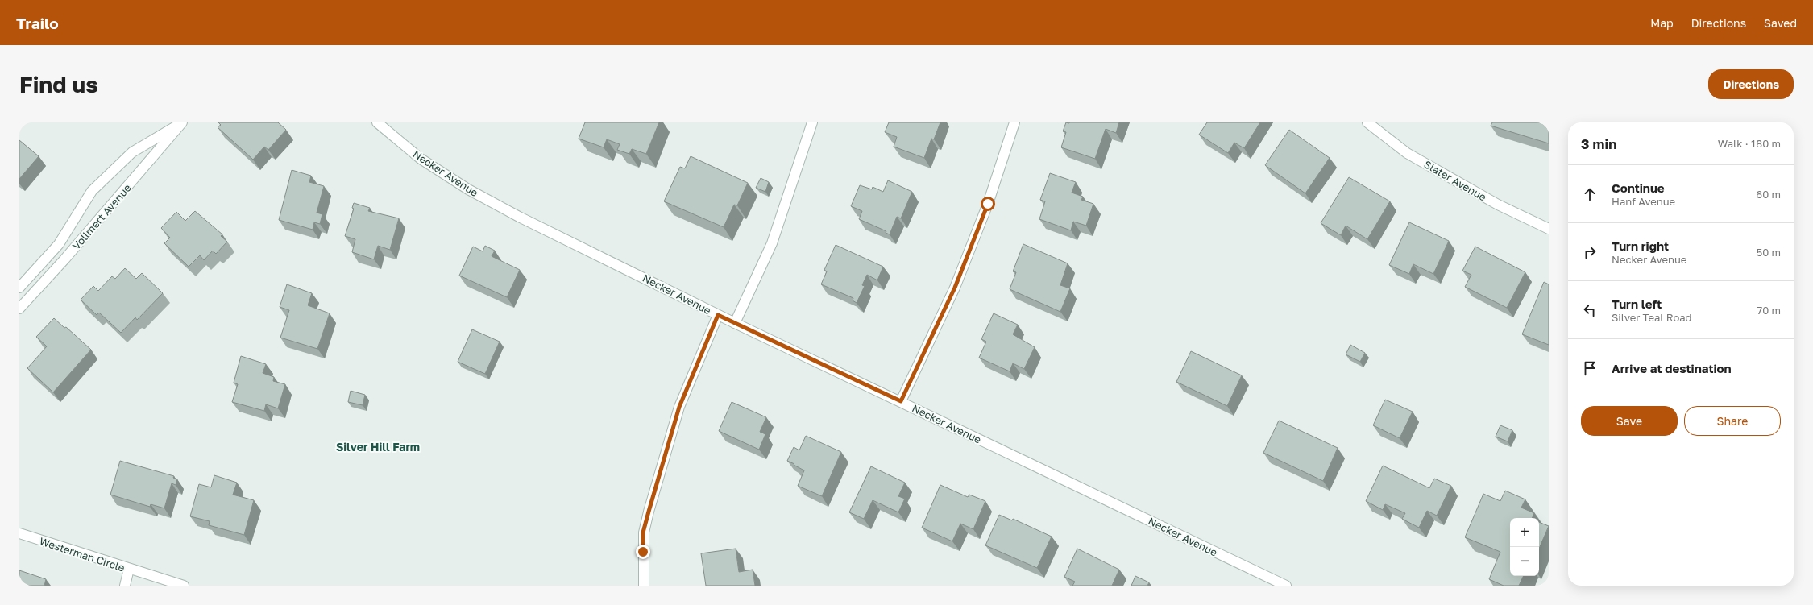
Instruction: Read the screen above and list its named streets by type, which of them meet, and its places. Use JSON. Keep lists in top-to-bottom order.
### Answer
{
  "streets": {
    "street": [
      "Necker Avenue",
      "Slater Avenue",
      "Vollmert Avenue",
      "Westerman Circle"
    ]
  },
  "districts": ["Silver Hill Farm"],
  "page": {
    "header": "Trailo",
    "nav": ["Map", "Directions", "Saved"],
    "buttons": [
      "Directions",
      ["Save", "Share"]
    ],
    "title": "Find us",
    "heading": ["3 min", "Walk · 180 m"],
    "list": [
      ["Continue", "Hanf Avenue", "60 m"],
      ["Turn right", "Necker Avenue", "50 m"],
      ["Turn left", "Silver Teal Road", "70 m"],
      "Arrive at destination"
    ],
    "map_buttons": ["+", "−"]
  }
}
